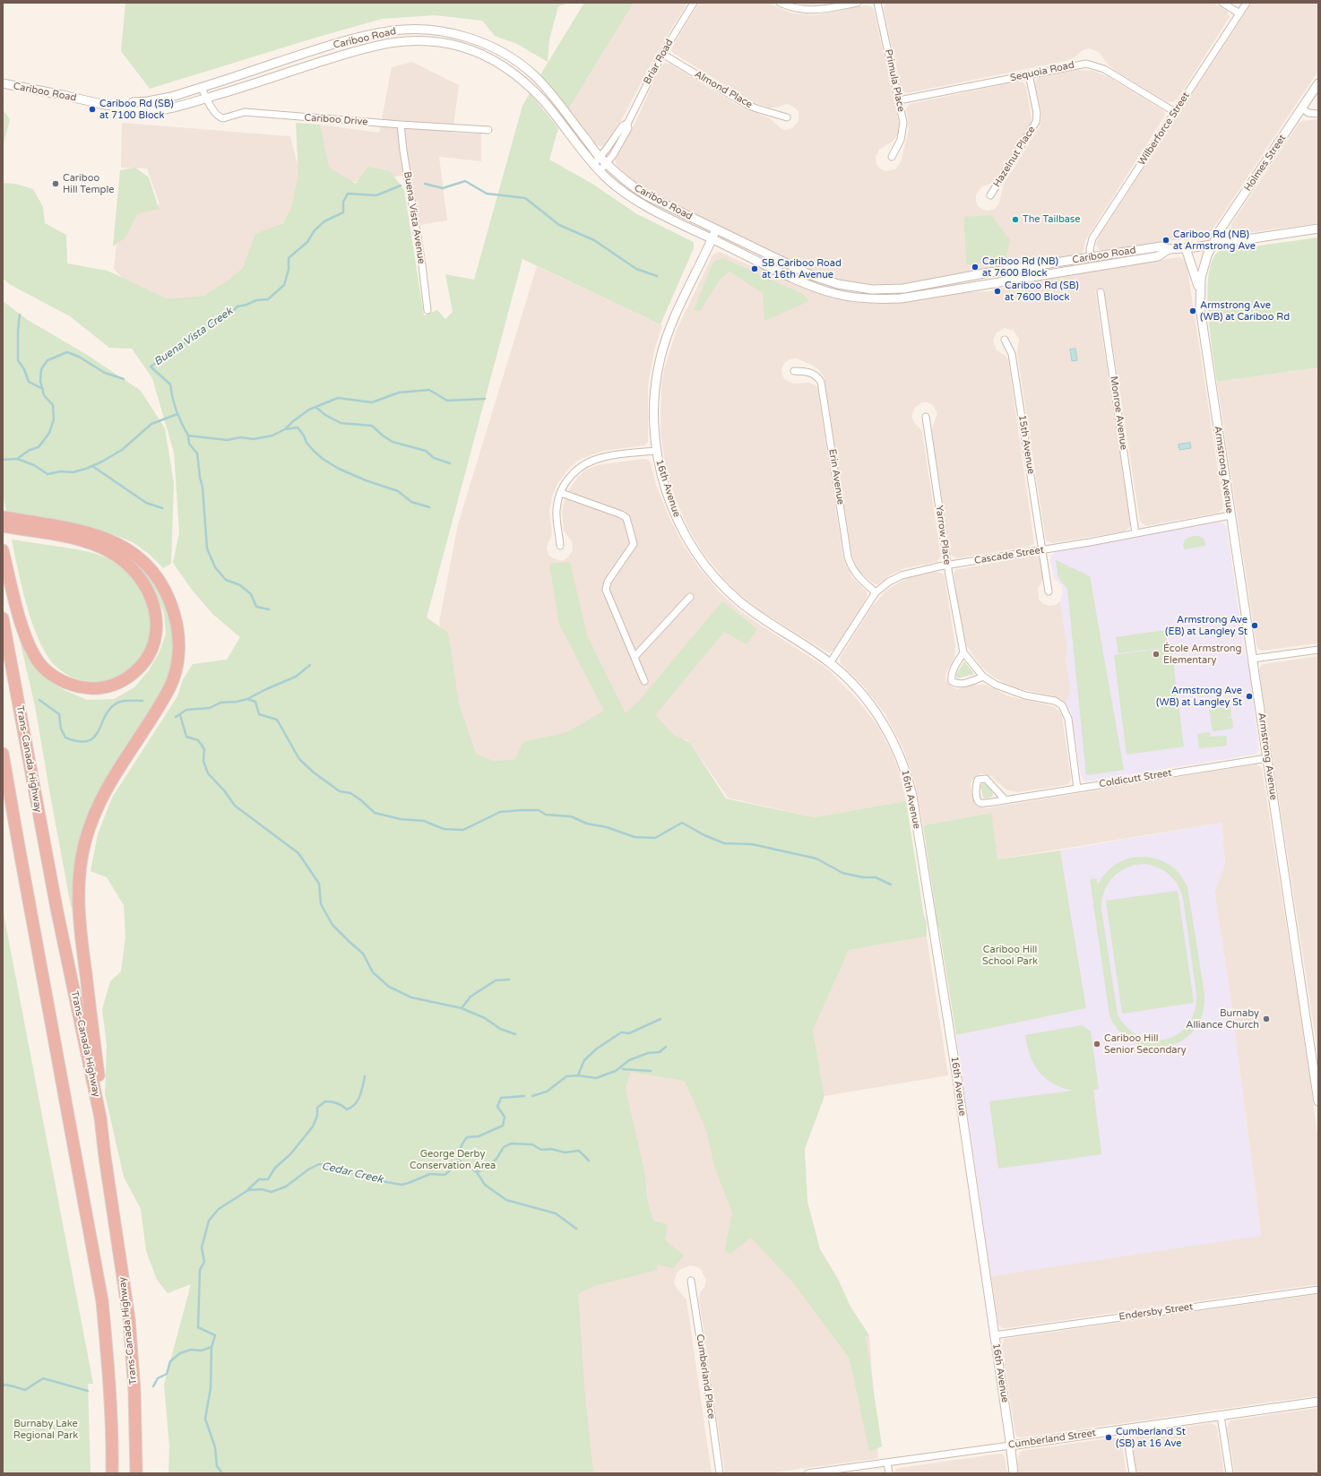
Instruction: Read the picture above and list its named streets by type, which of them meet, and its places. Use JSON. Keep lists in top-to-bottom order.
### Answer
{
  "streets": {
    "highway": ["Trans-Canada Highway"],
    "street": [
      "Cariboo Road",
      "Briar Road",
      "Sequoia Road",
      "Primula Place",
      "Almond Place",
      "Cariboo Drive",
      "Wilberforce Street",
      "Hazelnut Place",
      "Holmes Street",
      "Buena Vista Avenue",
      "Monroe Avenue",
      "15th Avenue",
      "Armstrong Avenue",
      "Erin Avenue",
      "16th Avenue",
      "Yarrow Place",
      "Cascade Street",
      "Coldicutt Street",
      "Endersby Street",
      "Cumberland Place",
      "Cumberland Street"
    ]
  },
  "crossings": [
    ["Cariboo Road", "Briar Road"],
    ["Cariboo Road", "Cariboo Drive"],
    ["Cariboo Road", "Wilberforce Street"],
    ["Cariboo Road", "Holmes Street"],
    ["Cariboo Road", "Armstrong Avenue"],
    ["Cariboo Road", "16th Avenue"],
    ["Briar Road", "Almond Place"],
    ["Sequoia Road", "Primula Place"],
    ["Sequoia Road", "Wilberforce Street"],
    ["Sequoia Road", "Hazelnut Place"],
    ["Cariboo Drive", "Buena Vista Avenue"],
    ["Holmes Street", "Armstrong Avenue"],
    ["Monroe Avenue", "Cascade Street"],
    ["15th Avenue", "Cascade Street"],
    ["Armstrong Avenue", "Cascade Street"],
    ["Armstrong Avenue", "Coldicutt Street"],
    ["Erin Avenue", "Cascade Street"],
    ["16th Avenue", "Cascade Street"],
    ["16th Avenue", "Endersby Street"],
    ["16th Avenue", "Cumberland Street"],
    ["Yarrow Place", "Cascade Street"],
    ["Yarrow Place", "Coldicutt Street"]
  ],
  "water": ["Buena Vista Creek", "Cedar Creek"],
  "parks": ["Cariboo Hill School Park", "George Derby Conservation Area", "Burnaby Lake Regional Park"],
  "places": [
    "Cariboo Rd (SB) at 7100 Block",
    "Cariboo Hill Temple",
    "The Tailbase",
    "Cariboo Rd (NB) at Armstrong Ave",
    "Cariboo Rd (NB) at 7600 Block",
    "SB Cariboo Road at 16th Avenue",
    "Cariboo Rd (SB) at 7600 Block",
    "Armstrong Ave (WB) at Cariboo Rd",
    "Armstrong Ave (EB) at Langley St",
    "École Armstrong Elementary",
    "Armstrong Ave (WB) at Langley St",
    "Burnaby Alliance Church",
    "Cariboo Hill Senior Secondary",
    "Cumberland St (SB) at 16 Ave"
  ]
}
